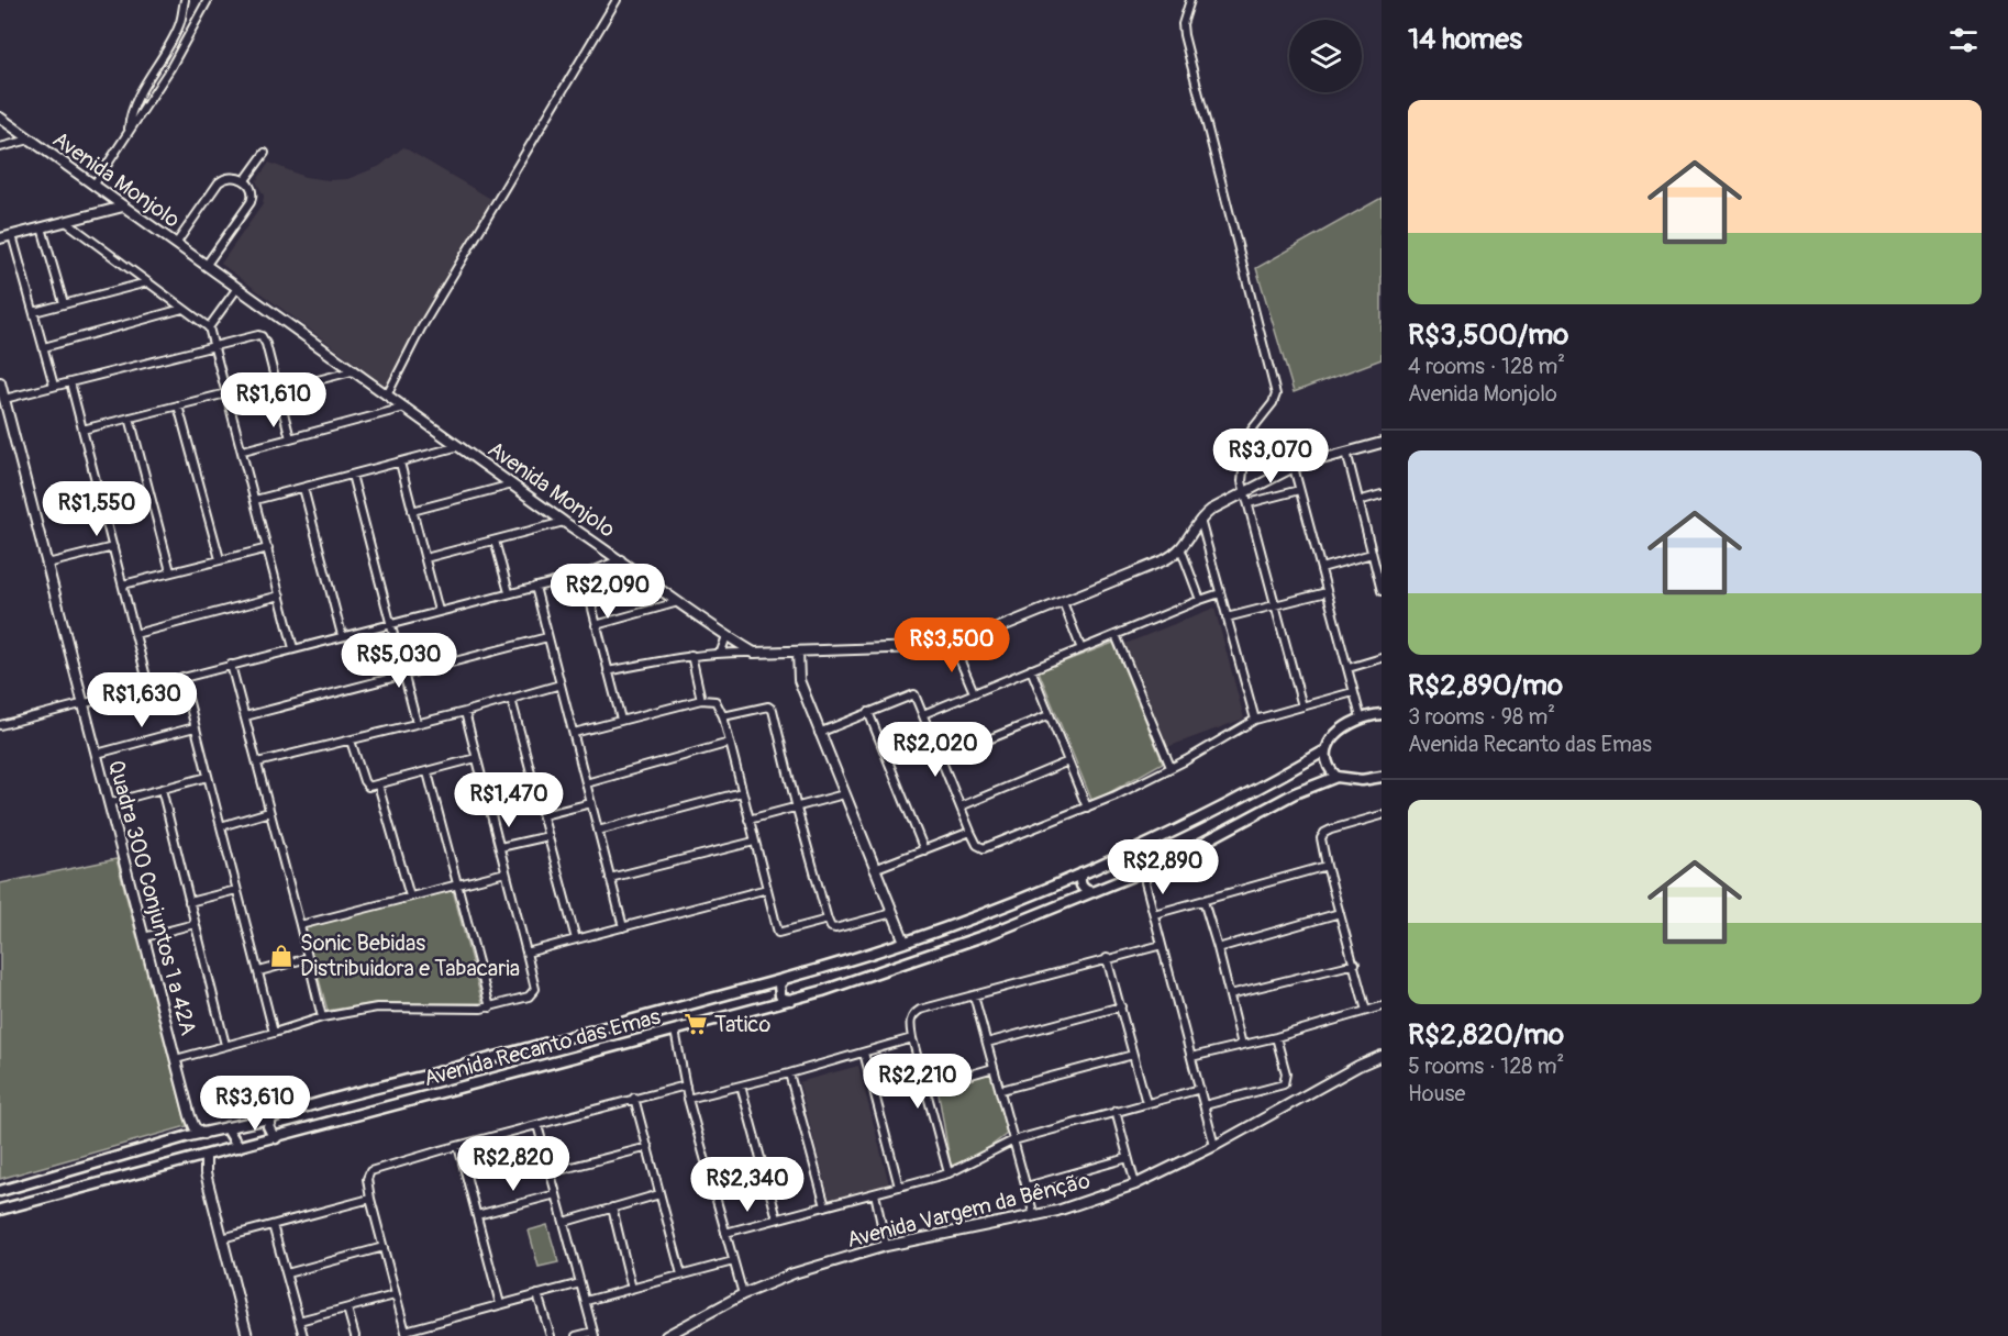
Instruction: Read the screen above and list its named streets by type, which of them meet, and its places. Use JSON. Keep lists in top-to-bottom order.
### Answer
{
  "streets": {
    "main road": ["Avenida Recanto das Emas"],
    "street": ["Avenida Monjolo", "Quadra 300 Conjuntos 1 a 42A", "Avenida Vargem da Bênção"]
  },
  "crossings": [
    ["Quadra 300 Conjuntos 1 a 42A", "Avenida Recanto das Emas"]
  ],
  "places": {
    "shop": ["Sonic Bebidas Distribuidora e Tabacaria"],
    "supermarket": ["Tatico"]
  },
  "page": {
    "heading": "14 homes",
    "list": [
      {
        "name": "R$3,500/mo",
        "note": "4 rooms · 128 m² · Avenida Monjolo"
      },
      {
        "name": "R$2,890/mo",
        "note": "3 rooms · 98 m² · Avenida Recanto das Emas"
      },
      {
        "name": "R$2,820/mo",
        "note": "5 rooms · 128 m² · House"
      }
    ],
    "price": [
      "R$1,610",
      "R$3,070",
      "R$1,550",
      "R$2,090",
      "R$3,500",
      "R$5,030",
      "R$1,630",
      "R$2,020",
      "R$1,470",
      "R$2,890",
      "R$2,210",
      "R$3,610",
      "R$2,820",
      "R$2,340"
    ]
  }
}
